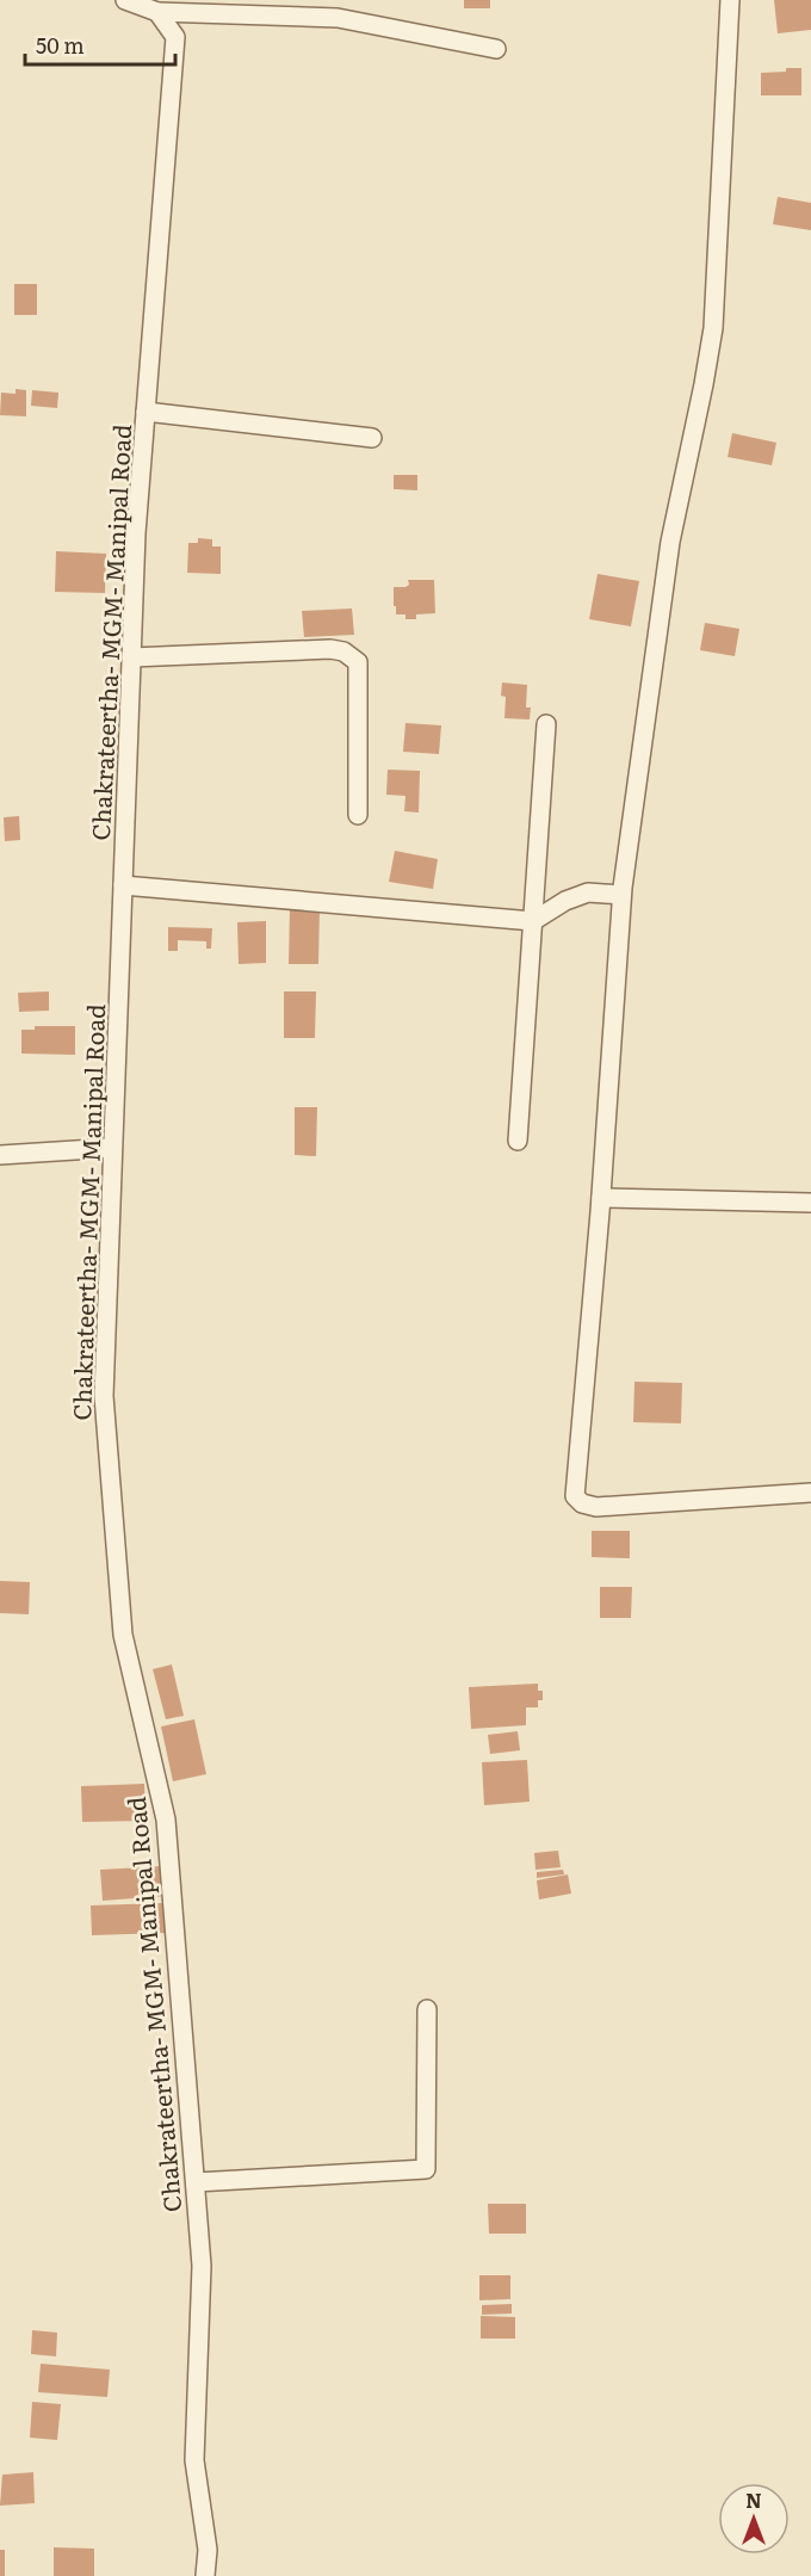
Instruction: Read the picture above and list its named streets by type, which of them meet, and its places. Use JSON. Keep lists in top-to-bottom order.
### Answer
{
  "streets": {
    "street": ["Chakrateertha- MGM- Manipal Road"]
  },
  "scale_bar": "50 m",
  "north": "top"
}
